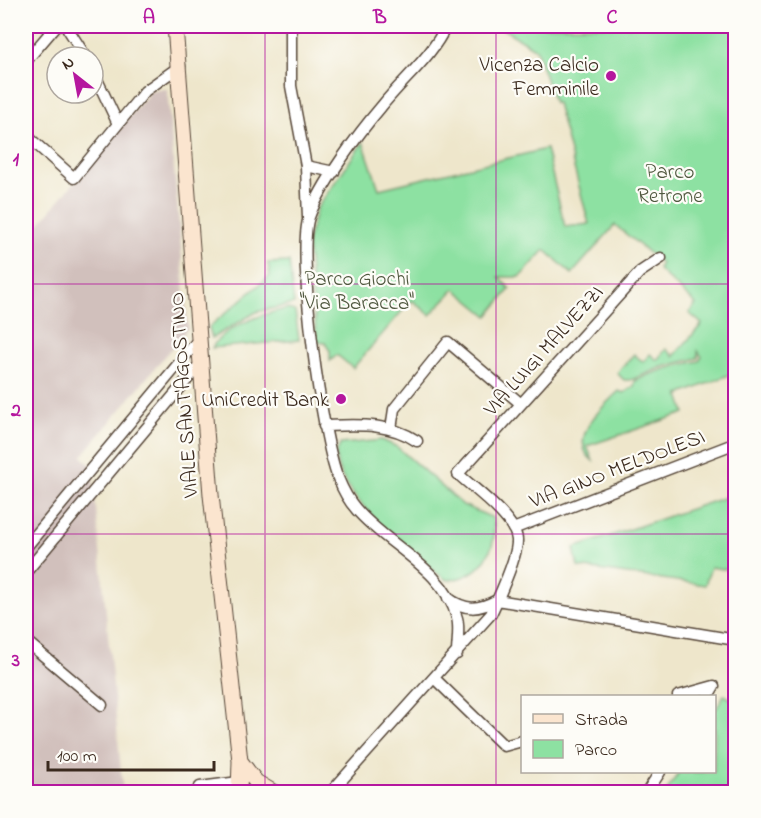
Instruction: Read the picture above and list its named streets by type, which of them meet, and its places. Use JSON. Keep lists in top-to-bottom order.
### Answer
{
  "streets": {
    "main road": ["VIALE SANT'AGOSTINO"],
    "street": ["VIA LUIGI MALVEZZI", "VIA GINO MELDOLESI"]
  },
  "crossings": [
    ["VIA LUIGI MALVEZZI", "VIA GINO MELDOLESI"]
  ],
  "parks": ["Parco Retrone", "Parco Giochi \"Via Baracca\""],
  "places": ["Vicenza Calcio Femminile", "UniCredit Bank"],
  "legend": ["Strada", "Parco"],
  "scale_bar": "100 m",
  "north": "top left",
  "grid": {
    "columns": ["A", "B", "C"],
    "rows": ["1", "2", "3"]
  }
}
